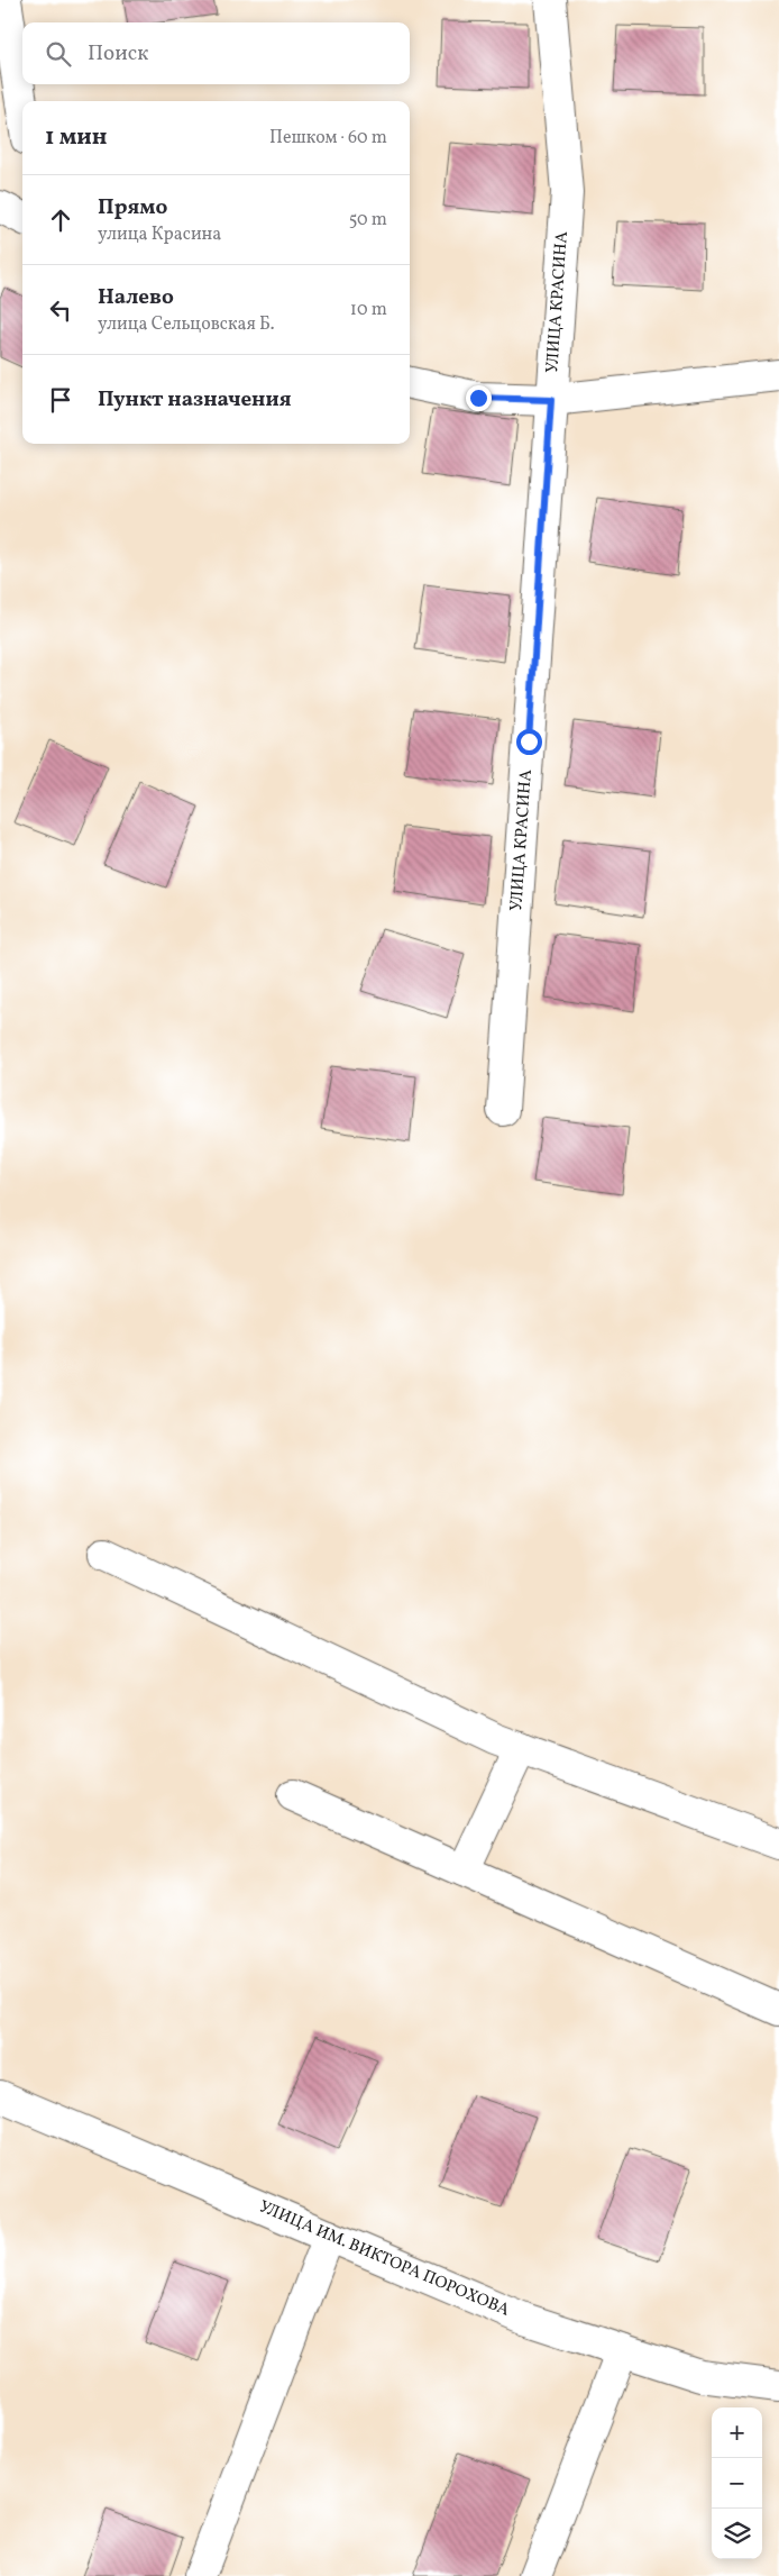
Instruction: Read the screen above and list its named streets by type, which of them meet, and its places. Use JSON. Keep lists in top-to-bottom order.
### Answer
{
  "streets": {
    "street": ["УЛИЦА КРАСИНА", "УЛИЦА ИМ. ВИКТОРА ПОРОХОВА"]
  },
  "page": {
    "search": "Поиск",
    "heading": ["1 мин", "Пешком · 60 m"],
    "list": [
      ["Прямо", "улица Красина", "50 m"],
      ["Налево", "улица Сельцовская Б.", "10 m"],
      "Пункт назначения"
    ],
    "map_buttons": ["+", "−"]
  }
}
